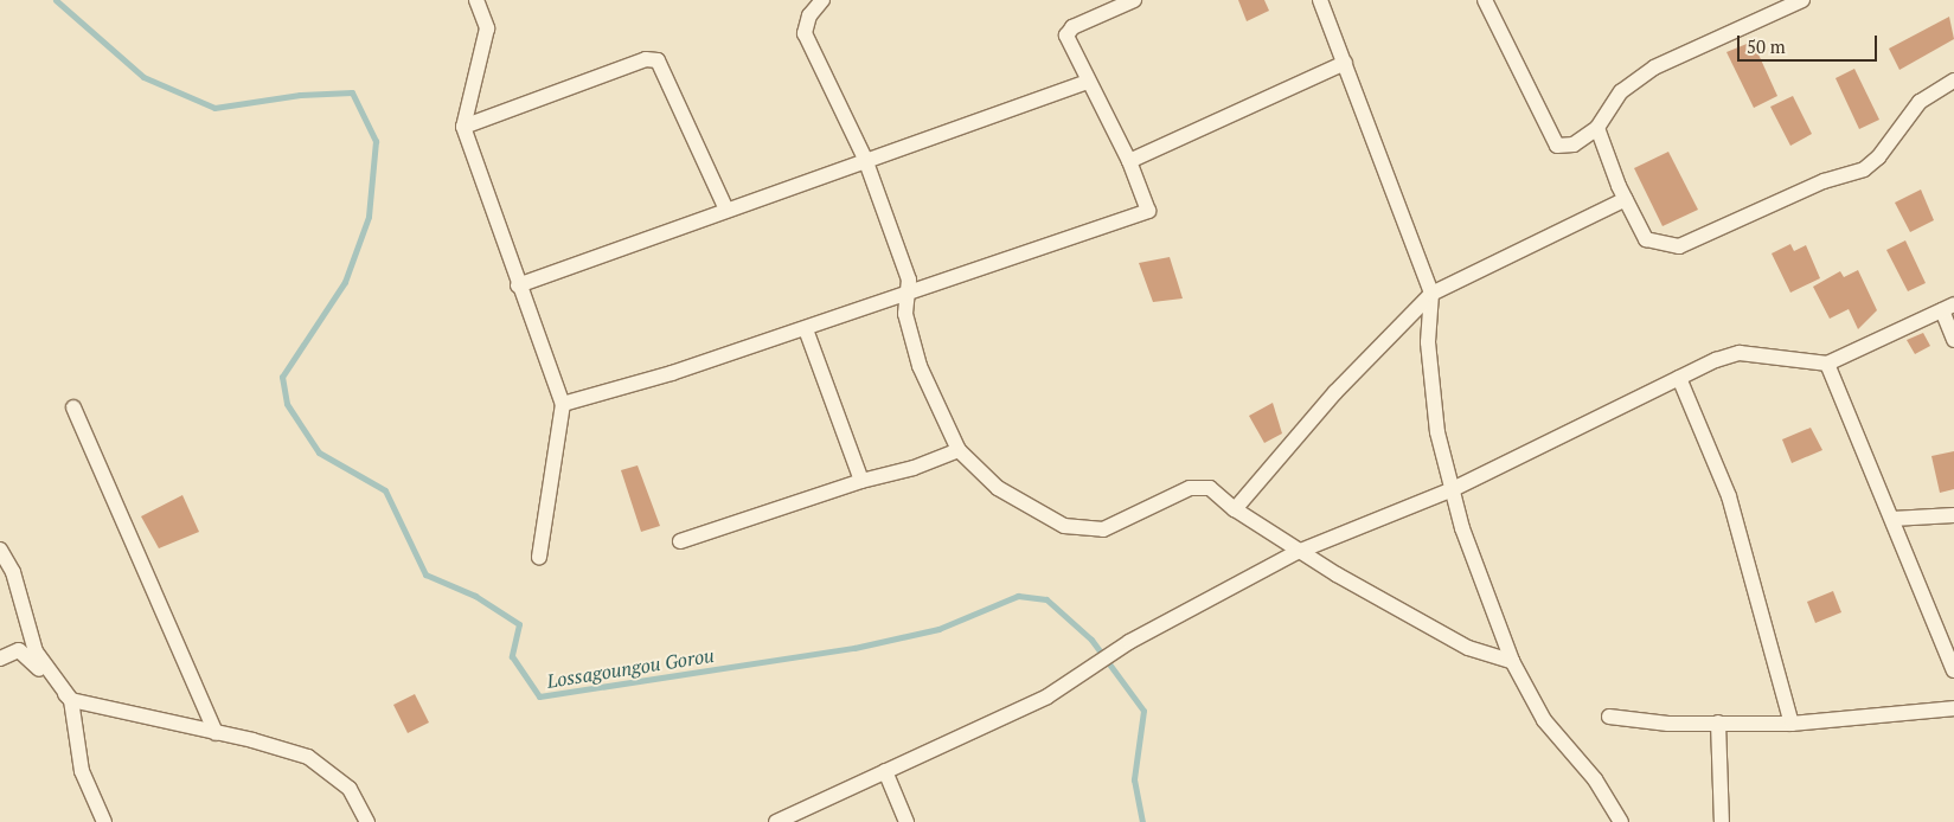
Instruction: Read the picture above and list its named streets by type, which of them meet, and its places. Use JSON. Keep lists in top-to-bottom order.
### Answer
{
  "water": ["Lossagoungou Gorou"],
  "scale_bar": "50 m"
}
